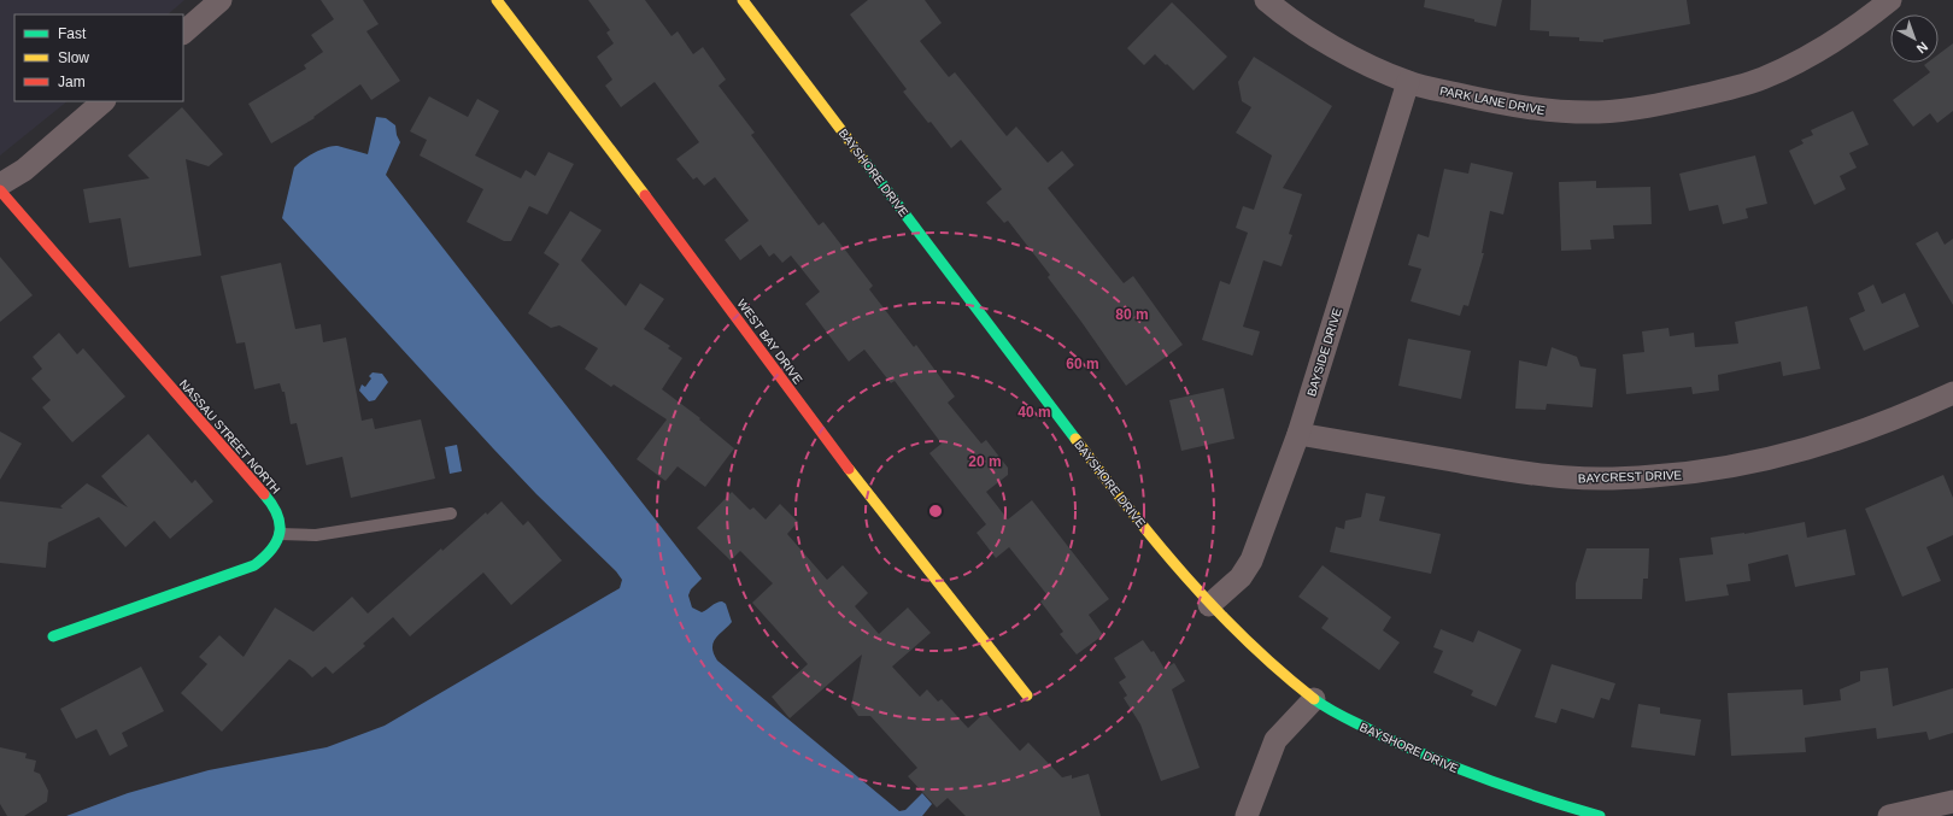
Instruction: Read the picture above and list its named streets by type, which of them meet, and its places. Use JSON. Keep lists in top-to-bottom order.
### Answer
{
  "streets": {
    "street": [
      "PARK LANE DRIVE",
      "BAYSHORE DRIVE",
      "WEST BAY DRIVE",
      "BAYSIDE DRIVE",
      "NASSAU STREET NORTH",
      "BAYCREST DRIVE"
    ]
  },
  "crossings": [
    ["PARK LANE DRIVE", "BAYSIDE DRIVE"],
    ["BAYSHORE DRIVE", "BAYSIDE DRIVE"],
    ["BAYSIDE DRIVE", "BAYCREST DRIVE"]
  ],
  "legend": ["Fast", "Slow", "Jam"],
  "north": "bottom right",
  "rings": [
    "80 m",
    "60 m",
    "40 m",
    "20 m"
  ]
}
